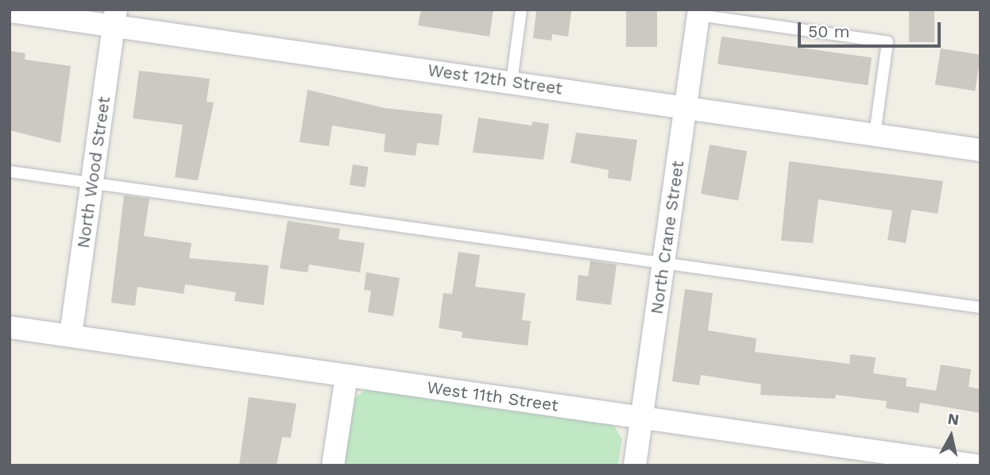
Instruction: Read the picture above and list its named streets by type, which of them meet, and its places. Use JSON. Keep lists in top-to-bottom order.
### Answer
{
  "streets": {
    "street": [
      "West 12th Street",
      "North Wood Street",
      "North Crane Street",
      "West 11th Street"
    ]
  },
  "crossings": [
    ["West 12th Street", "North Wood Street"],
    ["West 12th Street", "North Crane Street"],
    ["North Wood Street", "West 11th Street"],
    ["North Crane Street", "West 11th Street"]
  ],
  "scale_bar": "50 m",
  "north": "top"
}
